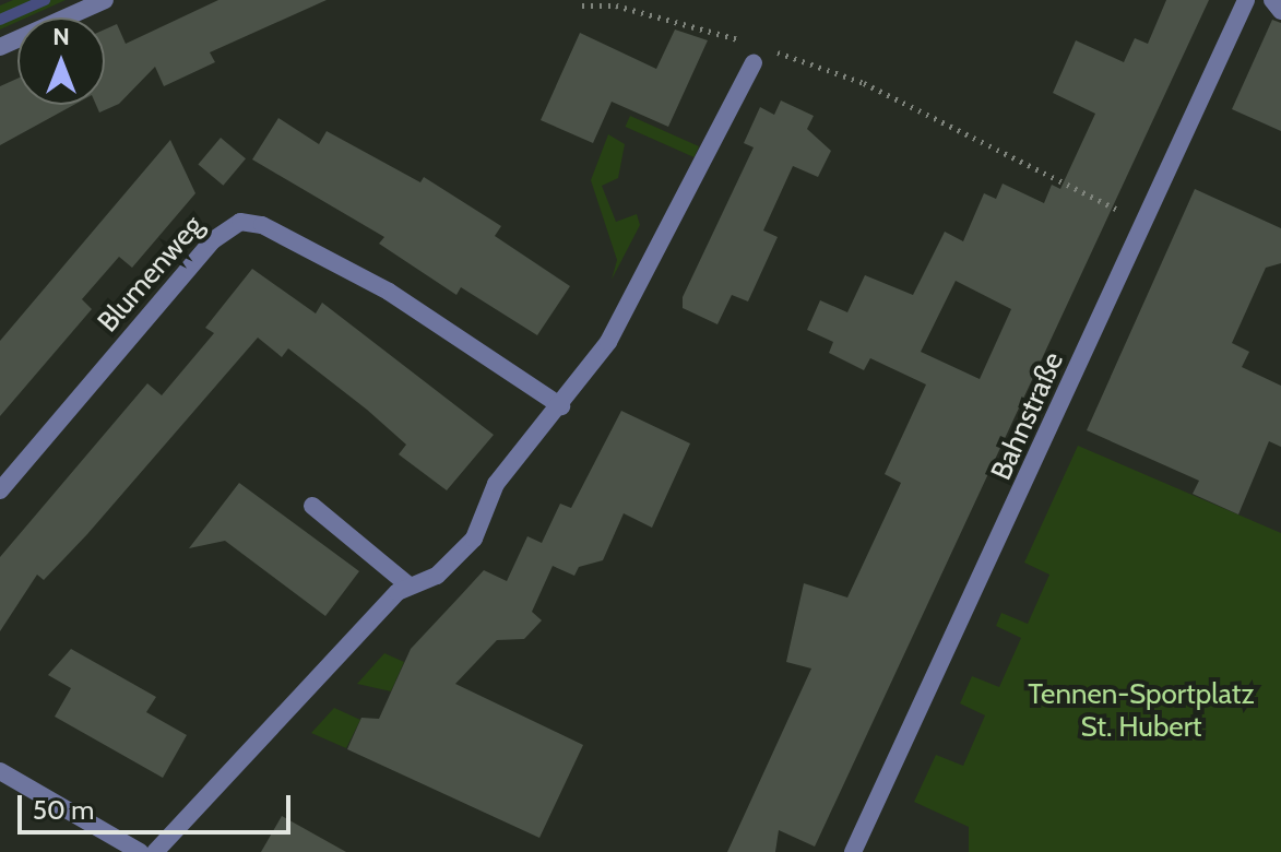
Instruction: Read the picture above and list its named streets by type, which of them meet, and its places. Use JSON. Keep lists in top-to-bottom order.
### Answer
{
  "streets": {
    "street": ["Blumenweg", "Bahnstraße"]
  },
  "parks": ["Tennen-Sportplatz St. Hubert"],
  "scale_bar": "50 m",
  "north": "top"
}
